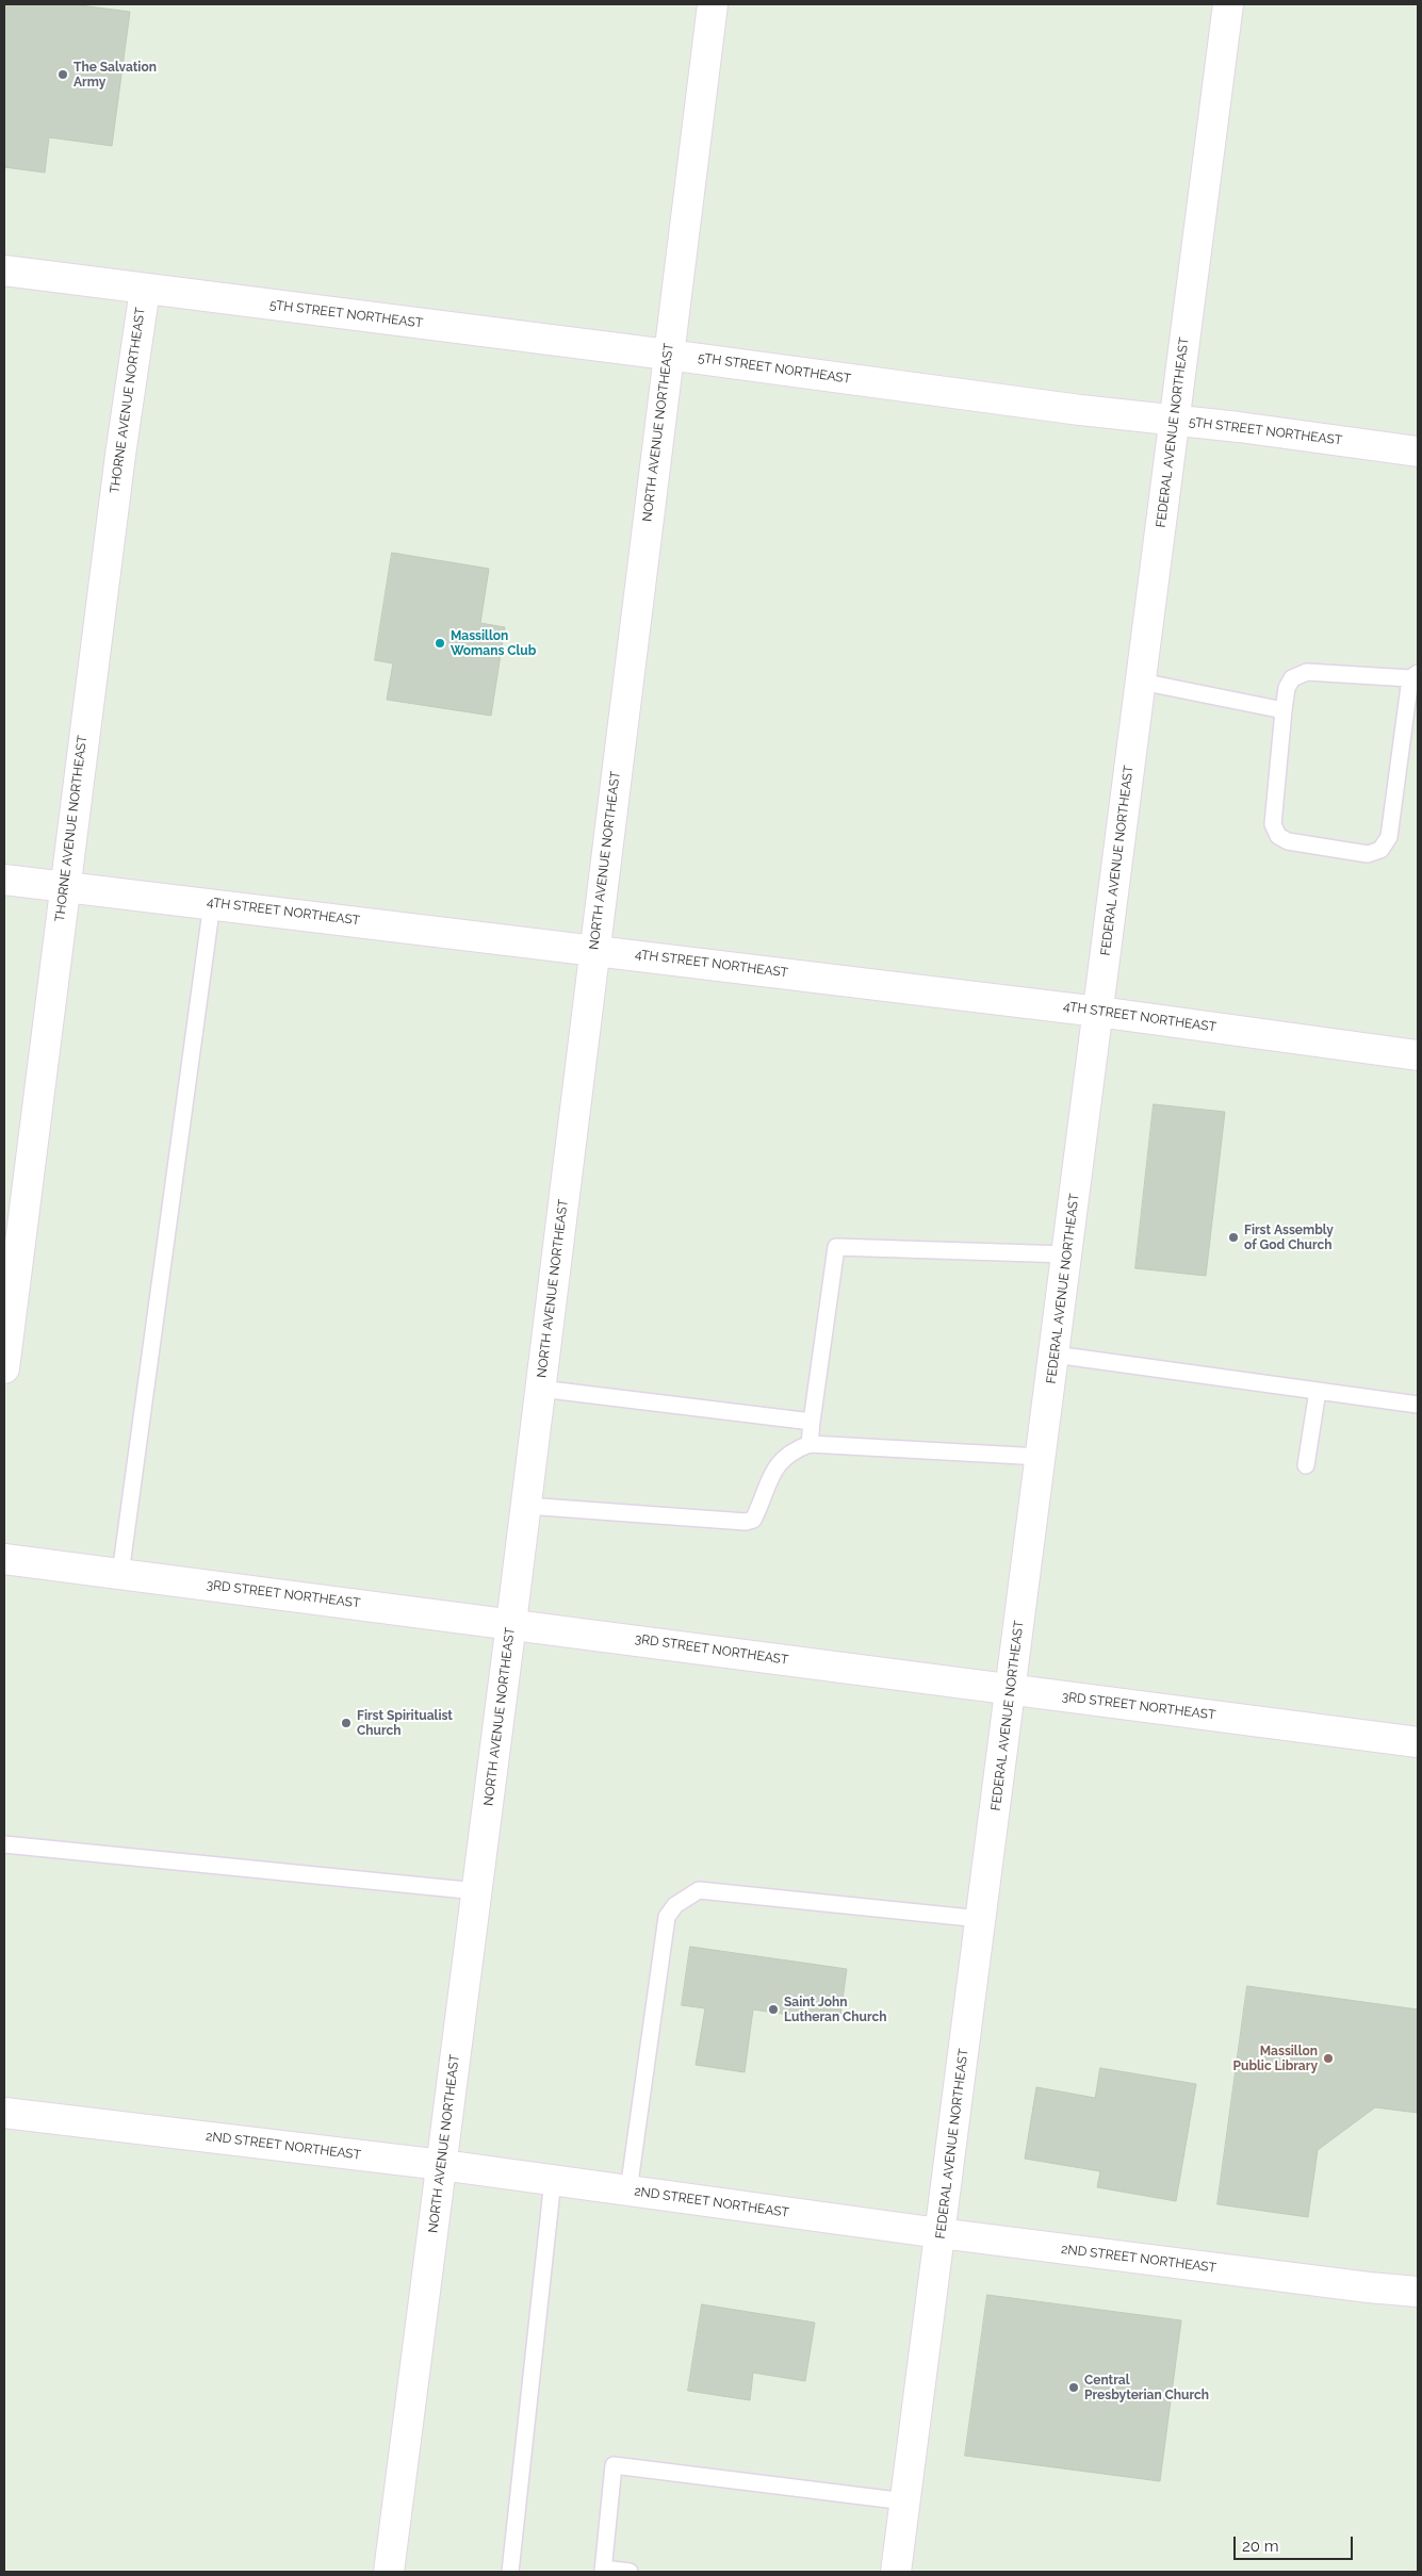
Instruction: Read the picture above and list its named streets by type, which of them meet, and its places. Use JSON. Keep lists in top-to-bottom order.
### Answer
{
  "streets": {
    "street": [
      "5TH STREET NORTHEAST",
      "THORNE AVENUE NORTHEAST",
      "NORTH AVENUE NORTHEAST",
      "FEDERAL AVENUE NORTHEAST",
      "4TH STREET NORTHEAST",
      "3RD STREET NORTHEAST",
      "2ND STREET NORTHEAST"
    ]
  },
  "crossings": [
    ["5TH STREET NORTHEAST", "THORNE AVENUE NORTHEAST"],
    ["5TH STREET NORTHEAST", "NORTH AVENUE NORTHEAST"],
    ["5TH STREET NORTHEAST", "FEDERAL AVENUE NORTHEAST"],
    ["THORNE AVENUE NORTHEAST", "4TH STREET NORTHEAST"],
    ["NORTH AVENUE NORTHEAST", "4TH STREET NORTHEAST"],
    ["NORTH AVENUE NORTHEAST", "3RD STREET NORTHEAST"],
    ["NORTH AVENUE NORTHEAST", "2ND STREET NORTHEAST"],
    ["FEDERAL AVENUE NORTHEAST", "4TH STREET NORTHEAST"],
    ["FEDERAL AVENUE NORTHEAST", "3RD STREET NORTHEAST"],
    ["FEDERAL AVENUE NORTHEAST", "2ND STREET NORTHEAST"]
  ],
  "places": [
    "The Salvation Army",
    "Massillon Womans Club",
    "First Assembly of God Church",
    "First Spiritualist Church",
    "Saint John Lutheran Church",
    "Massillon Public Library",
    "Central Presbyterian Church"
  ],
  "scale_bar": "20 m"
}
